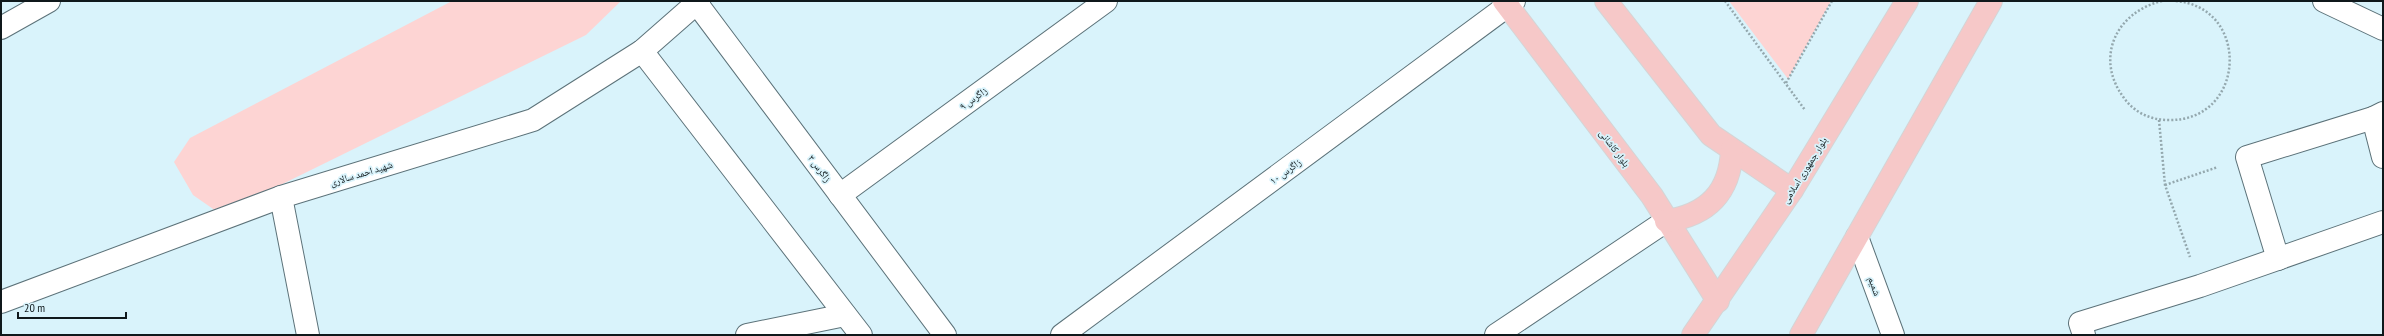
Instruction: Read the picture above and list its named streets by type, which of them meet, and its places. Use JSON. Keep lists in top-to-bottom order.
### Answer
{
  "streets": {
    "main road": ["بلوار کاشانی", "بلوار جمهوری اسلامی"],
    "street": [
      "زاگرس ۹",
      "زاگرس ۲",
      "زاگرس ۱۰",
      "شهید احمد سالاری",
      "شمیم"
    ]
  },
  "crossings": [
    ["زاگرس ۹", "زاگرس ۲"],
    ["بلوار کاشانی", "بلوار جمهوری اسلامی"],
    ["بلوار کاشانی", "زاگرس ۱۰"],
    ["زاگرس ۲", "شهید احمد سالاری"]
  ],
  "scale_bar": "20 m"
}
